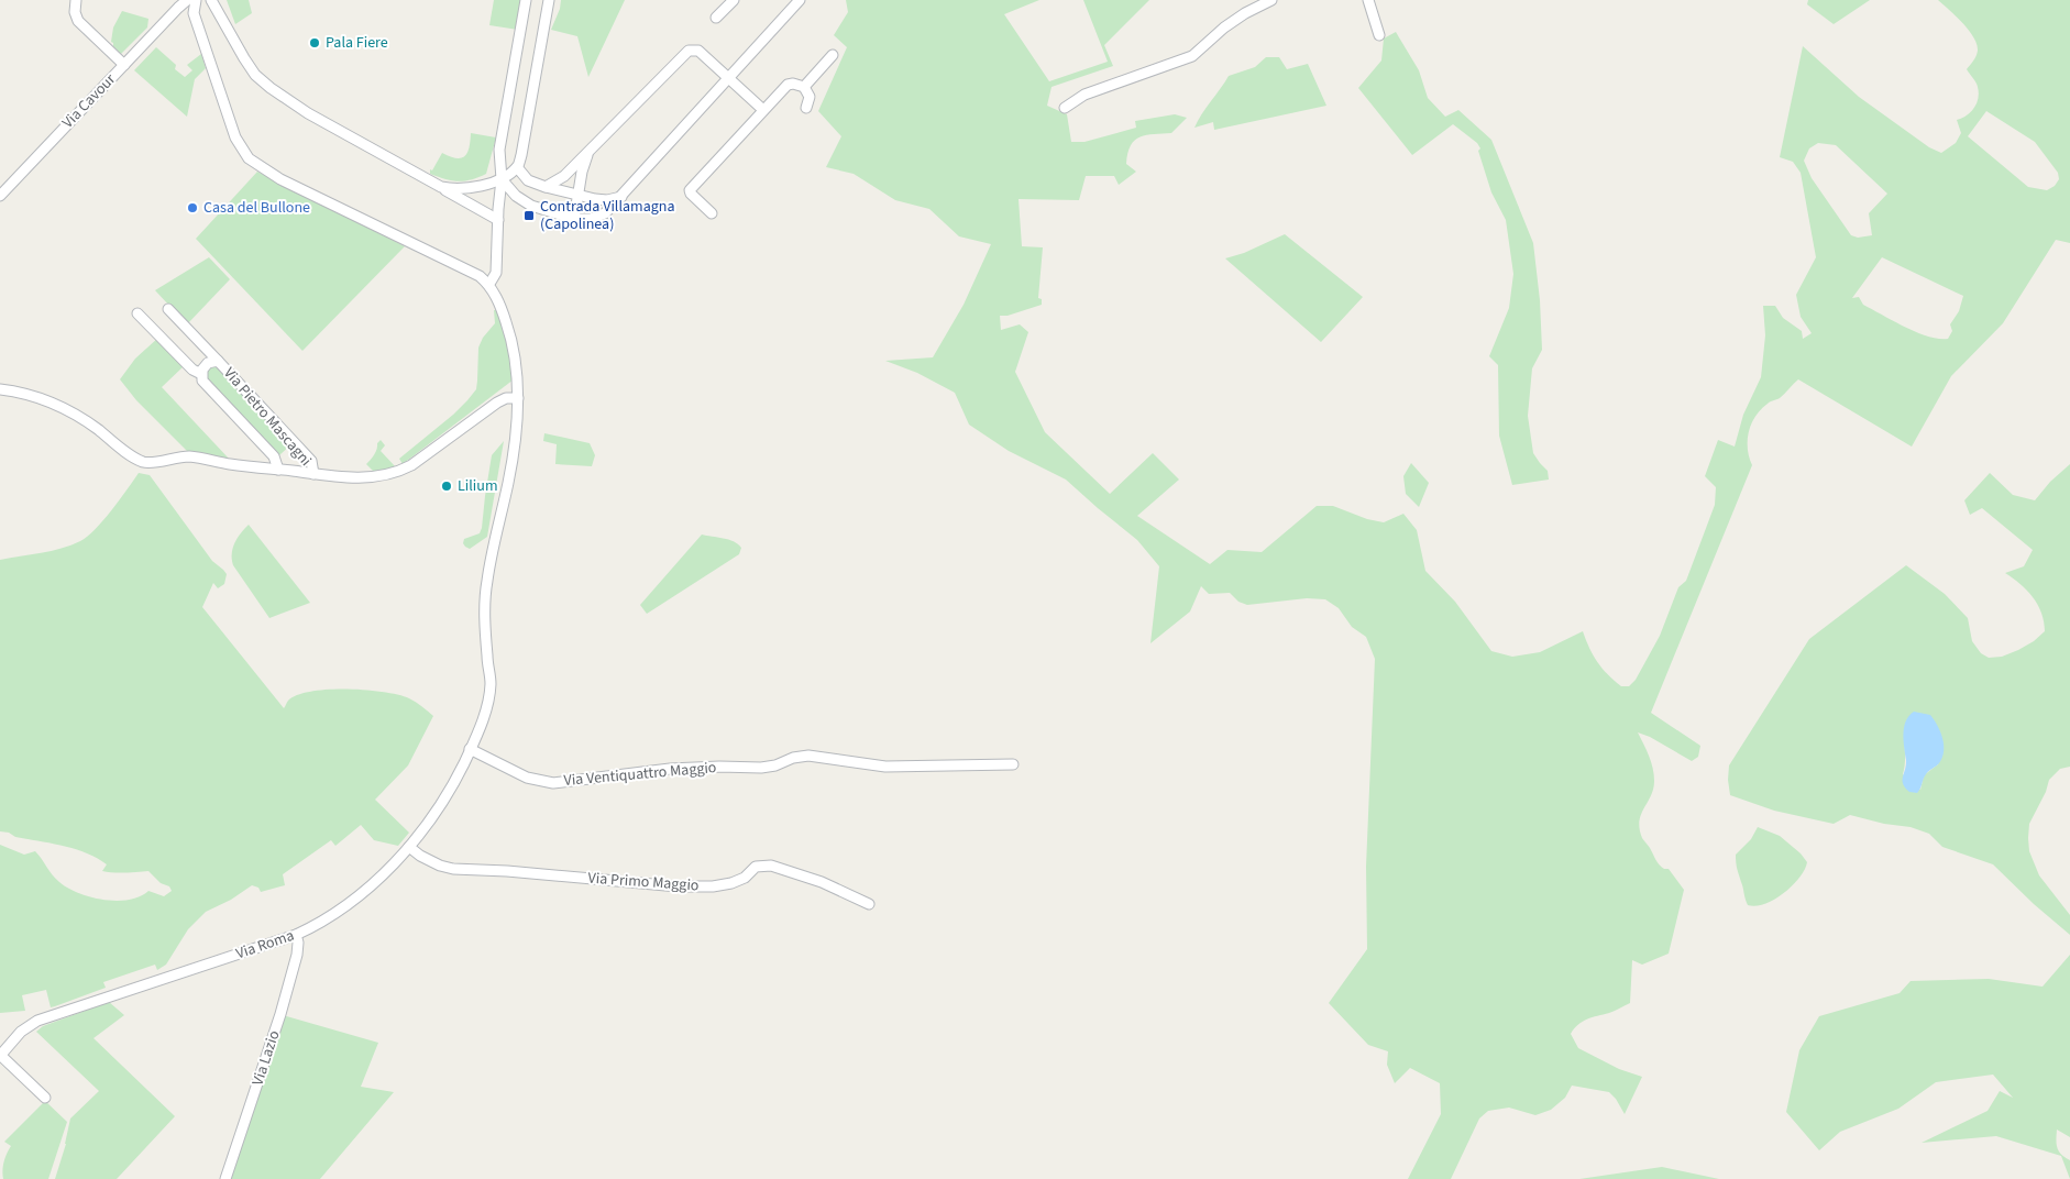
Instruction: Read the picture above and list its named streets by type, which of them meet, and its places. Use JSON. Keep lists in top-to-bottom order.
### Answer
{
  "streets": {
    "street": [
      "Via Cavour",
      "Via Pietro Mascagni",
      "Via Ventiquattro Maggio",
      "Via Primo Maggio",
      "Via Roma",
      "Via Lazio"
    ]
  },
  "crossings": [
    ["Via Pietro Mascagni", "Via Roma"],
    ["Via Ventiquattro Maggio", "Via Roma"],
    ["Via Primo Maggio", "Via Roma"],
    ["Via Roma", "Via Lazio"]
  ],
  "places": {
    "other": ["Pala Fiere", "Casa del Bullone", "Lilium"],
    "transit": ["Contrada Villamagna (Capolinea)"]
  }
}
